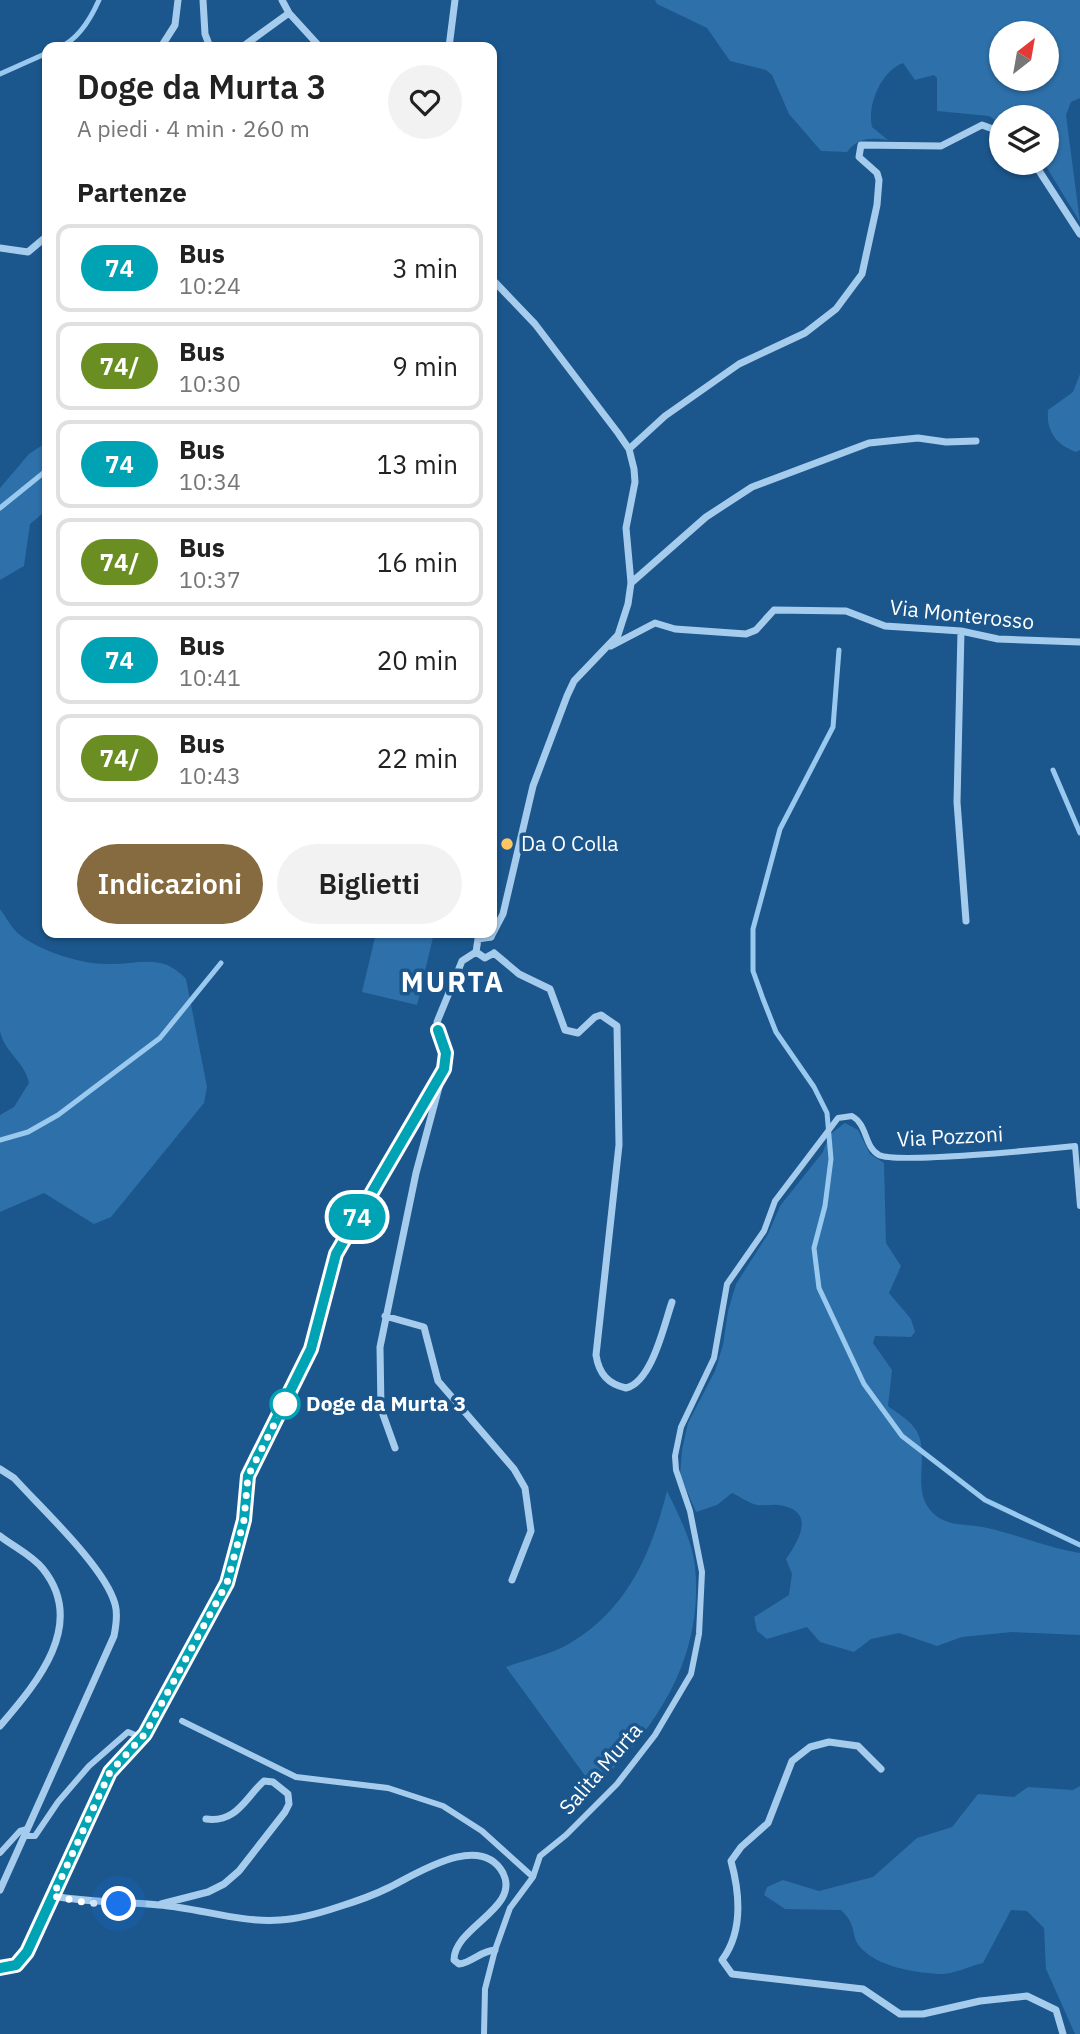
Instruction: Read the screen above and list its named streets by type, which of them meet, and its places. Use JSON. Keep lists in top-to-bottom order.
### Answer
{
  "streets": {
    "street": ["Via Monterosso", "Via Pozzoni", "Salita Murta"]
  },
  "crossings": [
    ["Via Pozzoni", "Salita Murta"]
  ],
  "districts": ["MURTA"],
  "places": ["Da O Colla", "Doge da Murta 3"],
  "lines": ["bus line 74"],
  "north": "top right",
  "page": {
    "on_map": "74",
    "heading": [
      ["Doge da Murta 3", "A piedi · 4 min · 260 m"],
      "Partenze"
    ],
    "list": [
      {
        "mark": "74",
        "name": "Bus",
        "note": "10:24",
        "value": "3 min"
      },
      {
        "mark": "74/",
        "name": "Bus",
        "note": "10:30",
        "value": "9 min"
      },
      {
        "mark": "74",
        "name": "Bus",
        "note": "10:34",
        "value": "13 min"
      },
      {
        "mark": "74/",
        "name": "Bus",
        "note": "10:37",
        "value": "16 min"
      },
      {
        "mark": "74",
        "name": "Bus",
        "note": "10:41",
        "value": "20 min"
      },
      {
        "mark": "74/",
        "name": "Bus",
        "note": "10:43",
        "value": "22 min"
      }
    ],
    "buttons": ["Indicazioni", "Biglietti"]
  }
}
